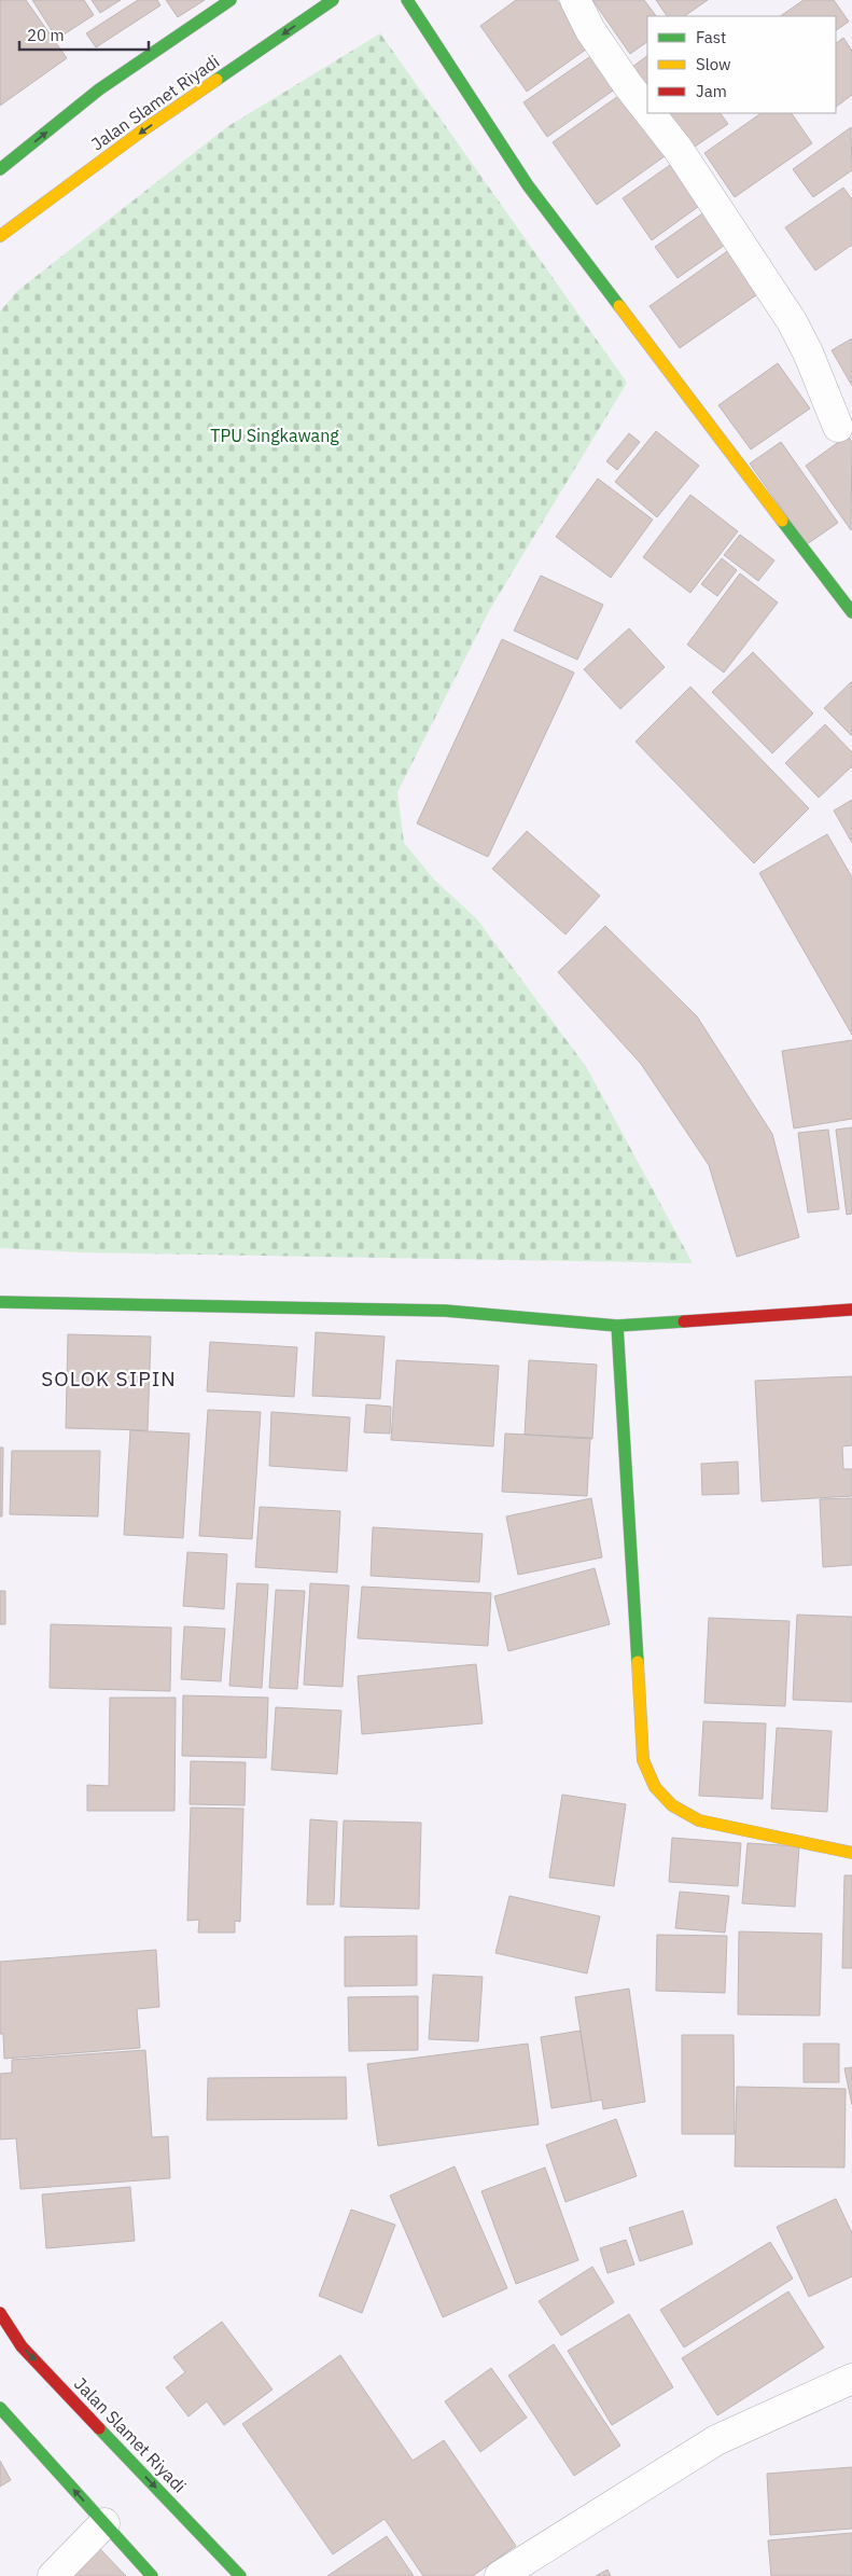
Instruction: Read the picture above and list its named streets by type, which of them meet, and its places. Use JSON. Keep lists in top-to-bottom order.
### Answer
{
  "streets": {
    "street": ["Jalan Slamet Riyadi"]
  },
  "districts": ["SOLOK SIPIN"],
  "parks": ["TPU Singkawang"],
  "legend": ["Fast", "Slow", "Jam"],
  "scale_bar": "20 m"
}
